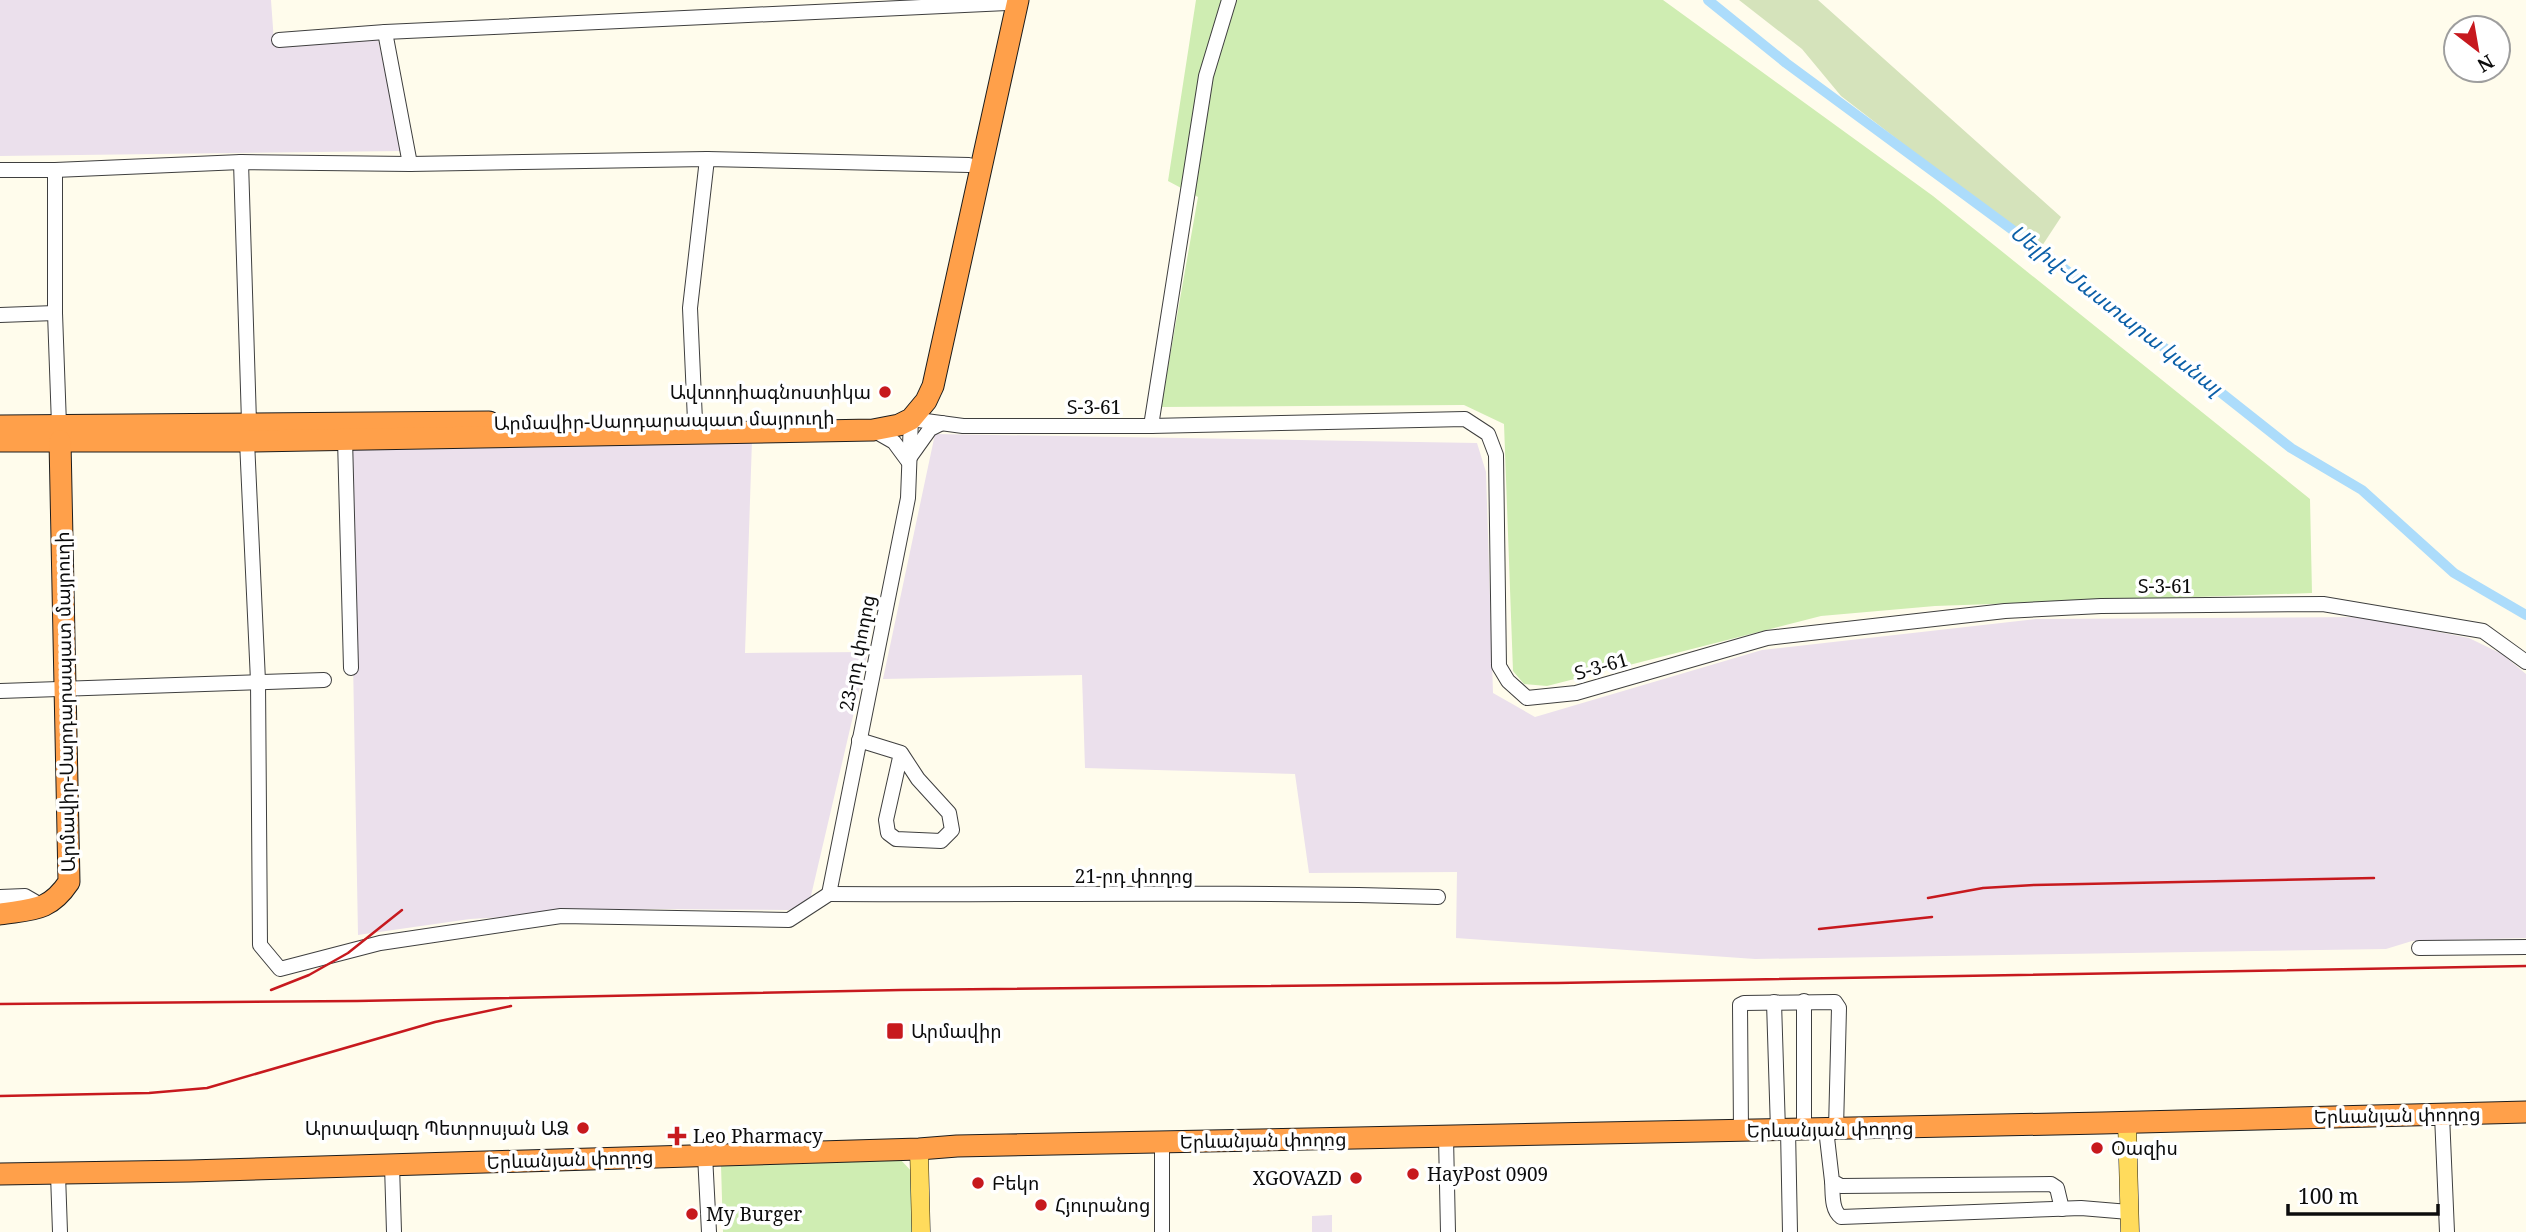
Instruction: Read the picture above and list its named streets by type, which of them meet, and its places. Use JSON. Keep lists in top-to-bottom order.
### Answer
{
  "streets": {
    "highway": ["Արմավիր-Սարդարապատ մայրուղի", "Երևանյան փողոց"],
    "street": ["Տ-3-61", "23-րդ փողոց", "21-րդ փողոց"]
  },
  "crossings": [
    ["Տ-3-61", "Արմավիր-Սարդարապատ մայրուղի"],
    ["Տ-3-61", "23-րդ փողոց"],
    ["Արմավիր-Սարդարապատ մայրուղի", "23-րդ փողոց"],
    ["23-րդ փողոց", "21-րդ փողոց"]
  ],
  "water": ["Սելիվ֊Մաստարա կանալ"],
  "places": {
    "other": [
      "Ավտոդիագնոստիկա",
      "Արտավազդ Պետրոսյան ԱՁ",
      "Օազիս",
      "HayPost 0909",
      "XGOVAZD",
      "Բեկո",
      "Հյուրանոց",
      "My Burger"
    ],
    "transit": ["Արմավիր"],
    "health": ["Leo Pharmacy"]
  },
  "scale_bar": "100 m",
  "north": "bottom right"
}
